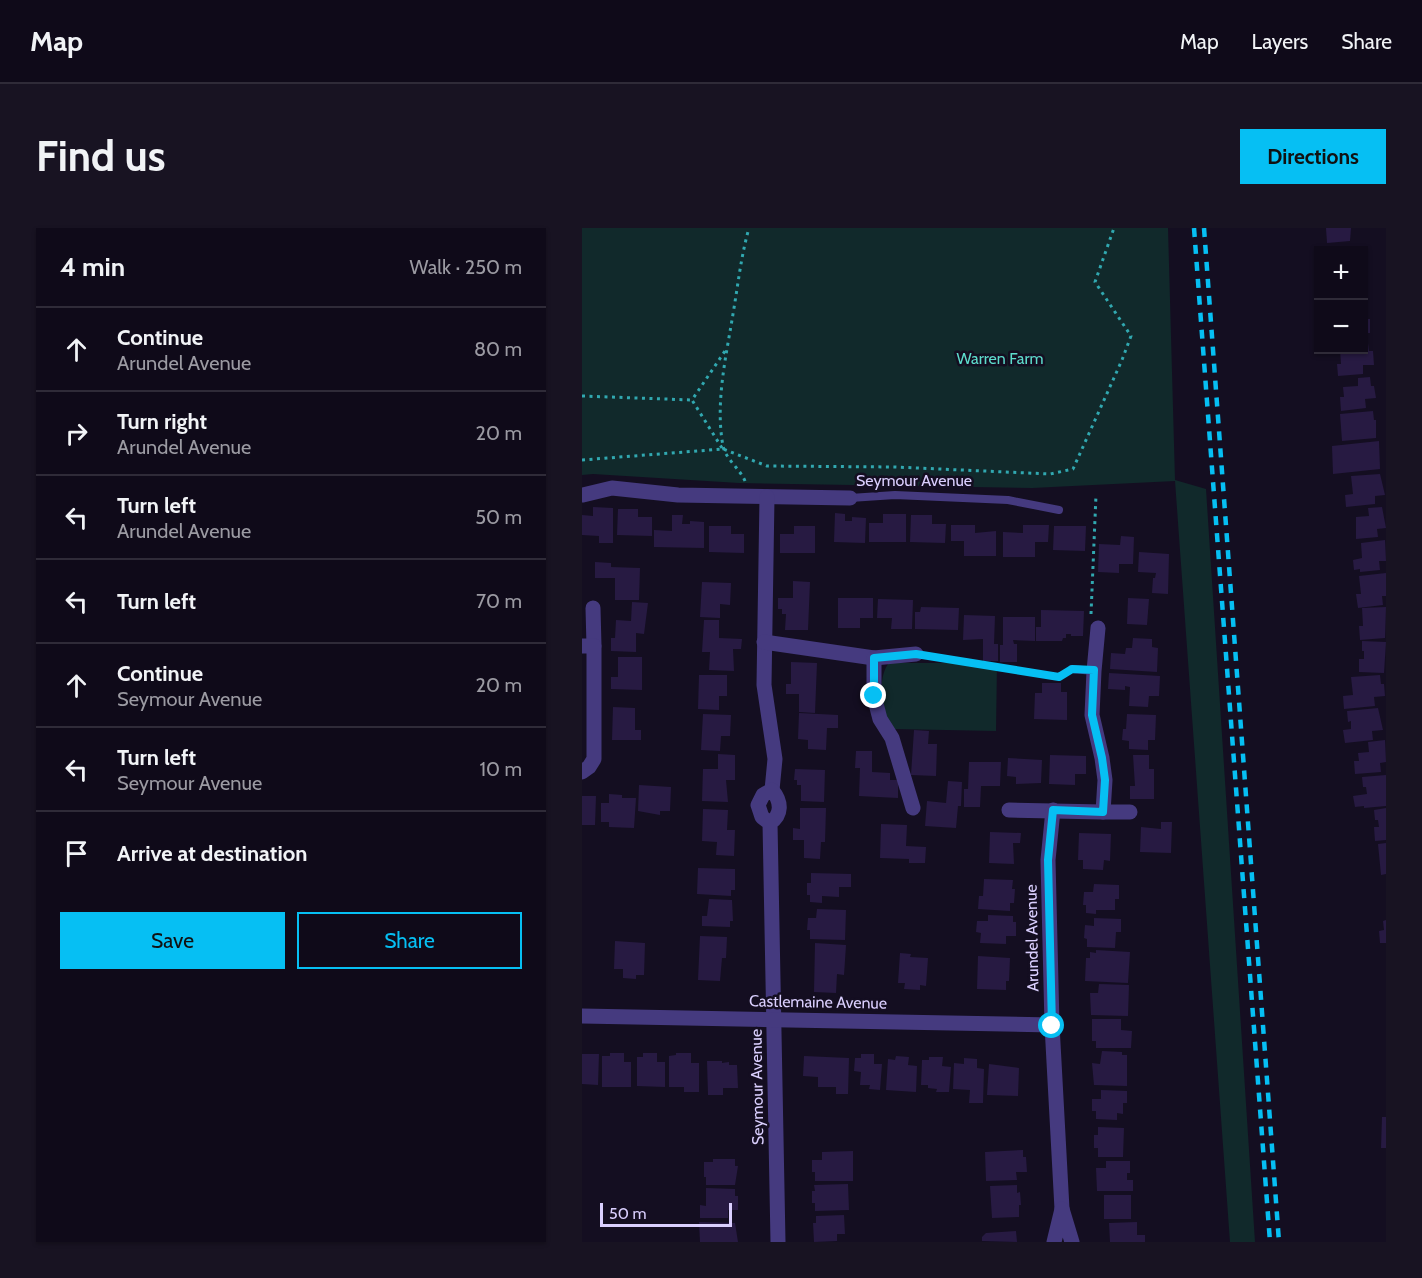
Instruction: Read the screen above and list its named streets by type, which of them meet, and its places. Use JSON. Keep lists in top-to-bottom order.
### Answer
{
  "streets": {
    "street": ["Seymour Avenue", "Arundel Avenue", "Castlemaine Avenue"]
  },
  "crossings": [
    ["Seymour Avenue", "Castlemaine Avenue"],
    ["Arundel Avenue", "Castlemaine Avenue"]
  ],
  "parks": ["Warren Farm"],
  "scale_bar": "50 m",
  "page": {
    "header": "Map",
    "nav": ["Map", "Layers", "Share"],
    "buttons": [
      "Directions",
      ["Save", "Share"]
    ],
    "title": "Find us",
    "heading": ["4 min", "Walk · 250 m"],
    "map_buttons": ["+", "−"],
    "list": [
      ["Continue", "Arundel Avenue", "80 m"],
      ["Turn right", "Arundel Avenue", "20 m"],
      ["Turn left", "Arundel Avenue", "50 m"],
      ["Turn left", "70 m"],
      ["Continue", "Seymour Avenue", "20 m"],
      ["Turn left", "Seymour Avenue", "10 m"],
      "Arrive at destination"
    ],
    "scale": "50 m"
  }
}
